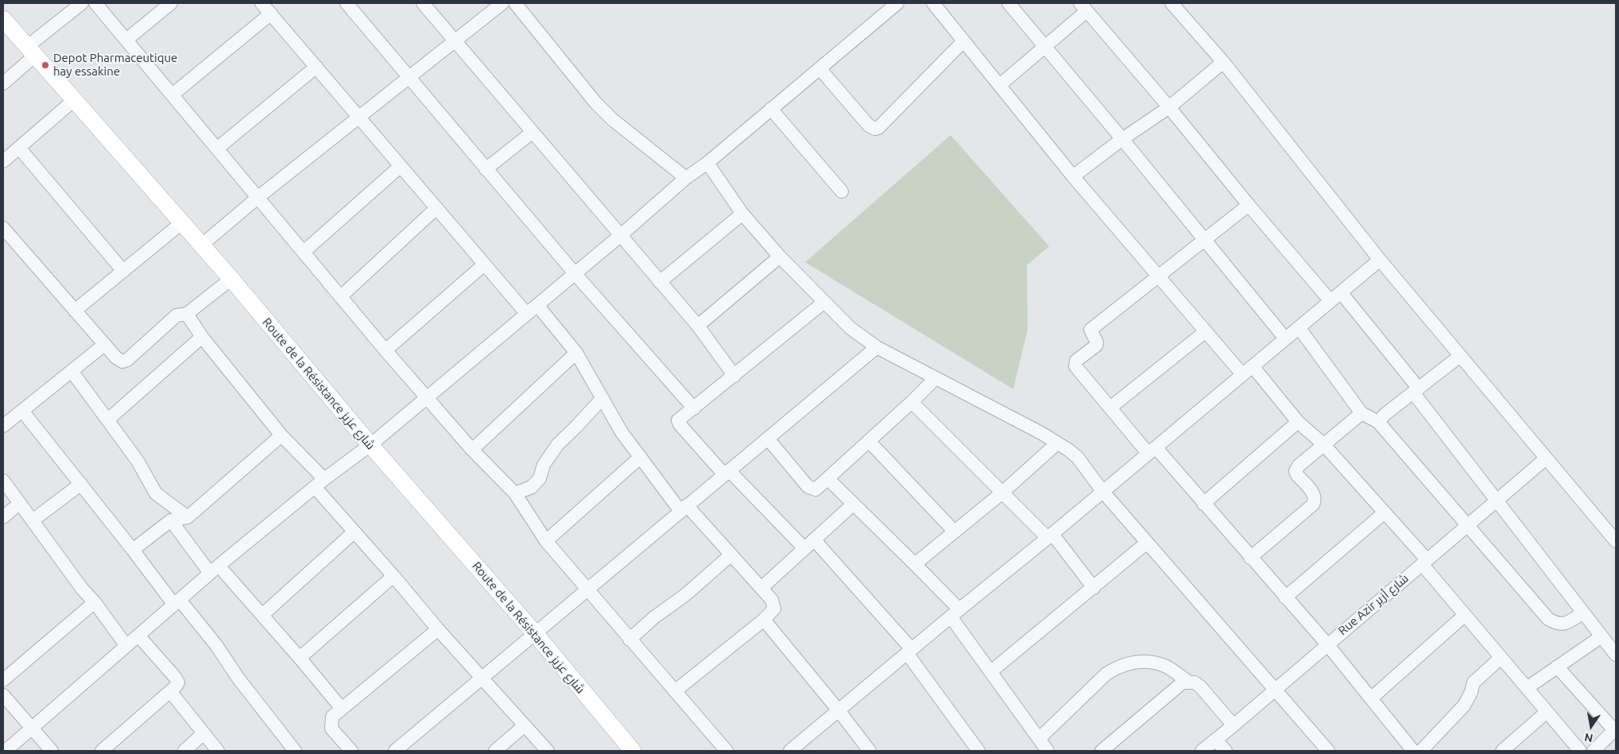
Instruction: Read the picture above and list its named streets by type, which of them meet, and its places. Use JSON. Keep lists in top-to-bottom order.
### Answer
{
  "streets": {
    "main road": ["Route de la Résistance شارع عزيز"],
    "street": ["Rue Azir شارع أزير"]
  },
  "places": ["Depot Pharmaceutique hay essakine"],
  "north": "bottom"
}
